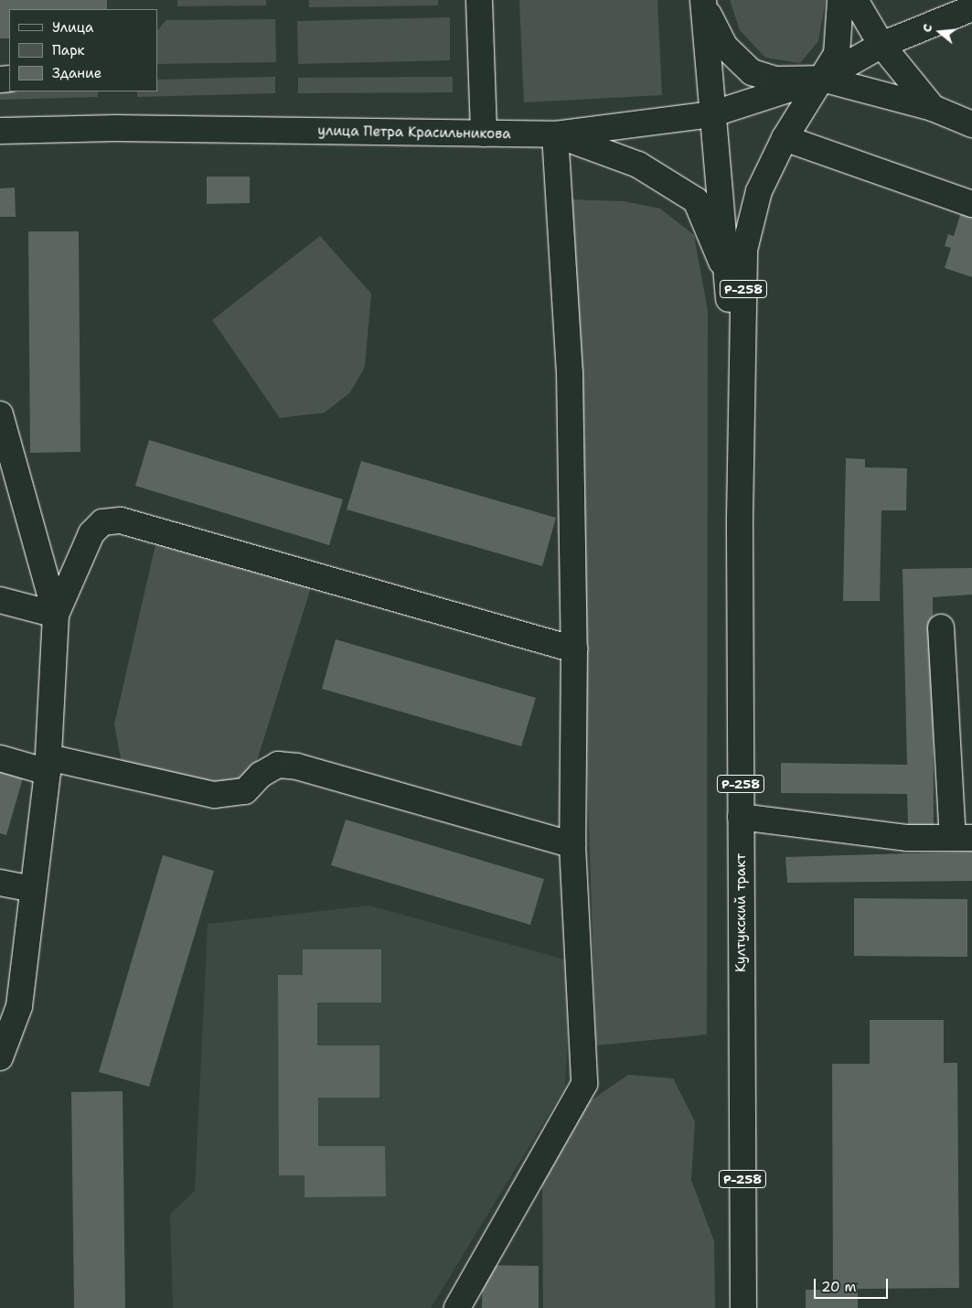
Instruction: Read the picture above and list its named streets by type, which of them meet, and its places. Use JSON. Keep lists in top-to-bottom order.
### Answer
{
  "streets": {
    "main road": ["улица Петра Красильникова", "Р-258", "Култукский тракт"]
  },
  "crossings": [
    ["улица Петра Красильникова", "Р-258"],
    ["Р-258", "Култукский тракт"]
  ],
  "legend": ["Улица", "Парк", "Здание"],
  "scale_bar": "20 m",
  "north": "left"
}
